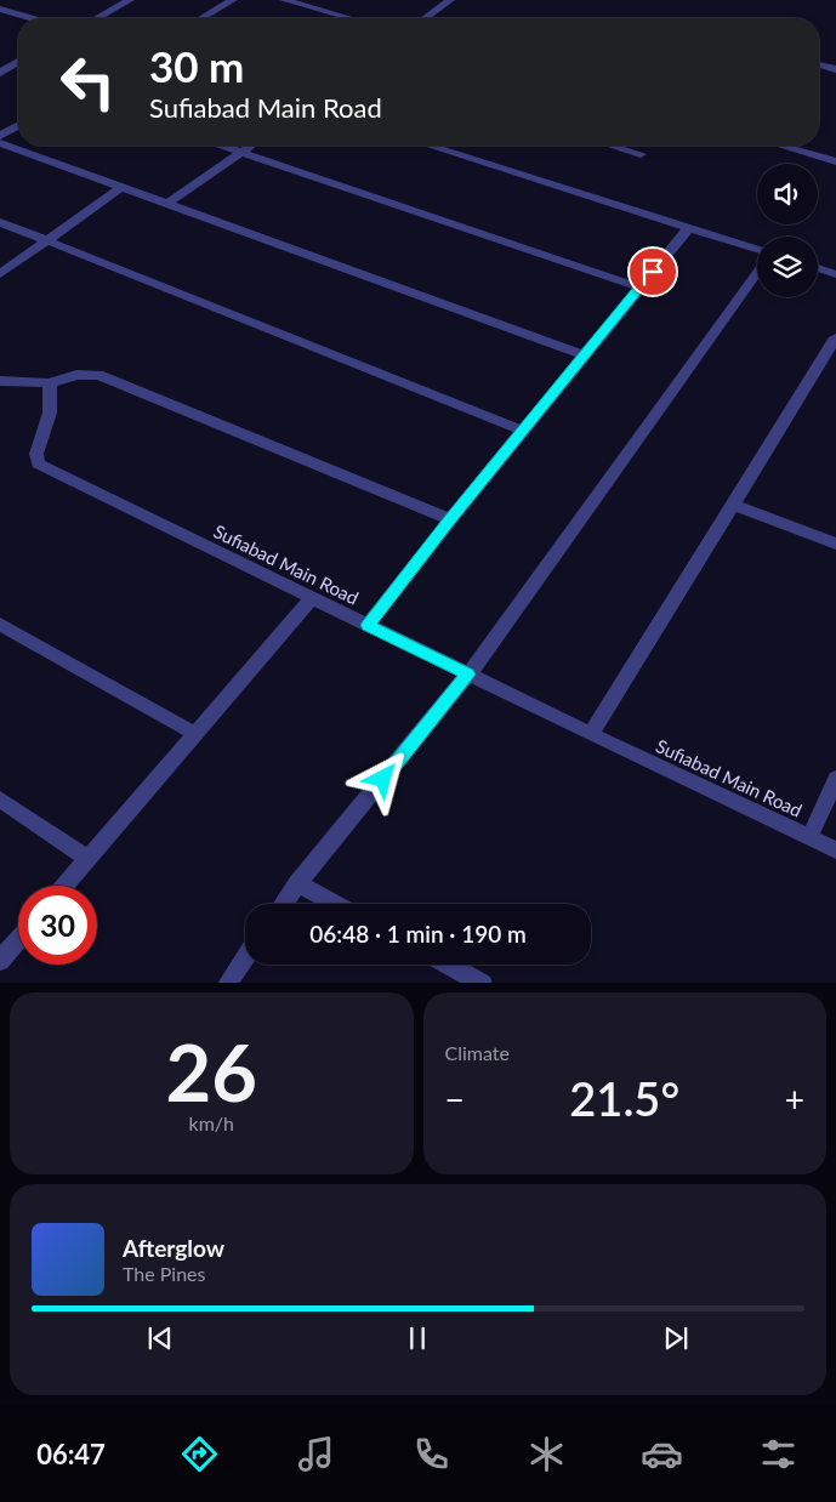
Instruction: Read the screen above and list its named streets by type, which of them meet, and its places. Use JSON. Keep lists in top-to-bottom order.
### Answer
{
  "streets": {
    "street": ["Sufiabad Main Road"]
  },
  "page": {
    "turn": ["30 m", "Sufiabad Main Road"],
    "limit": "30",
    "trip": "06:48 · 1 min · 190 m",
    "tile": [
      ["26", "km/h"],
      "Climate"
    ],
    "heat": ["−", "21.5°", "+"],
    "song": ["Afterglow", "The Pines"],
    "tabs": "06:47"
  }
}
